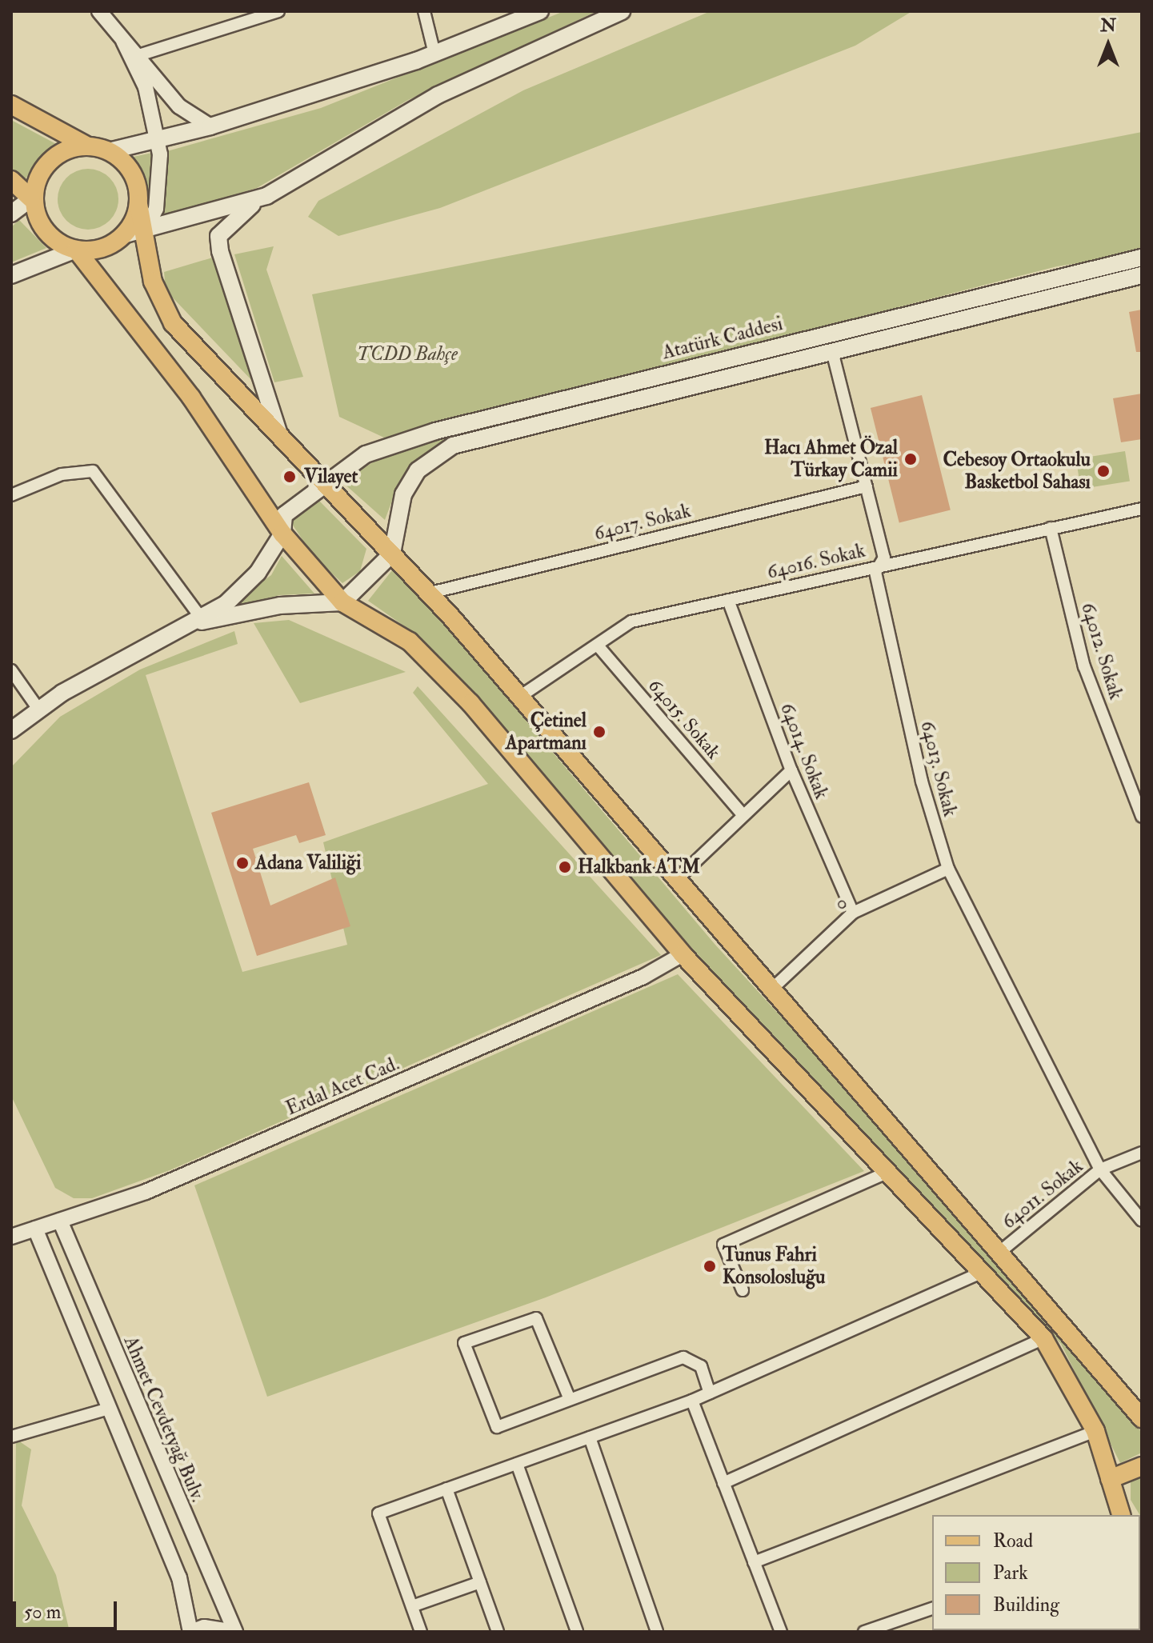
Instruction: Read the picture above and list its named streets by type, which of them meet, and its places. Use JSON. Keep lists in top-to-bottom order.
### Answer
{
  "streets": {
    "main road": ["Atatürk Caddesi"],
    "street": [
      "64017. Sokak",
      "64016. Sokak",
      "64012. Sokak",
      "64015. Sokak",
      "64014. Sokak",
      "64013. Sokak",
      "0",
      "Erdal Acet Cad.",
      "64011. Sokak",
      "Ahmet Cevdetyağ Bulv."
    ]
  },
  "crossings": [
    ["Atatürk Caddesi", "64013. Sokak"],
    ["64017. Sokak", "64013. Sokak"],
    ["64016. Sokak", "64012. Sokak"],
    ["64016. Sokak", "64015. Sokak"],
    ["64016. Sokak", "64014. Sokak"],
    ["64016. Sokak", "64013. Sokak"],
    ["64014. Sokak", "0"],
    ["64013. Sokak", "0"],
    ["64013. Sokak", "64011. Sokak"],
    ["Erdal Acet Cad.", "Ahmet Cevdetyağ Bulv."]
  ],
  "parks": ["TCDD Bahçe"],
  "places": [
    "Hacı Ahmet Özal Türkay Camii",
    "Cebesoy Ortaokulu Basketbol Sahası",
    "Vilayet",
    "Çetinel Apartmanı",
    "Adana Valiliği",
    "Halkbank ATM",
    "Tunus Fahri Konsolosluğu"
  ],
  "legend": ["Road", "Park", "Building"],
  "scale_bar": "50 m",
  "north": "top"
}
